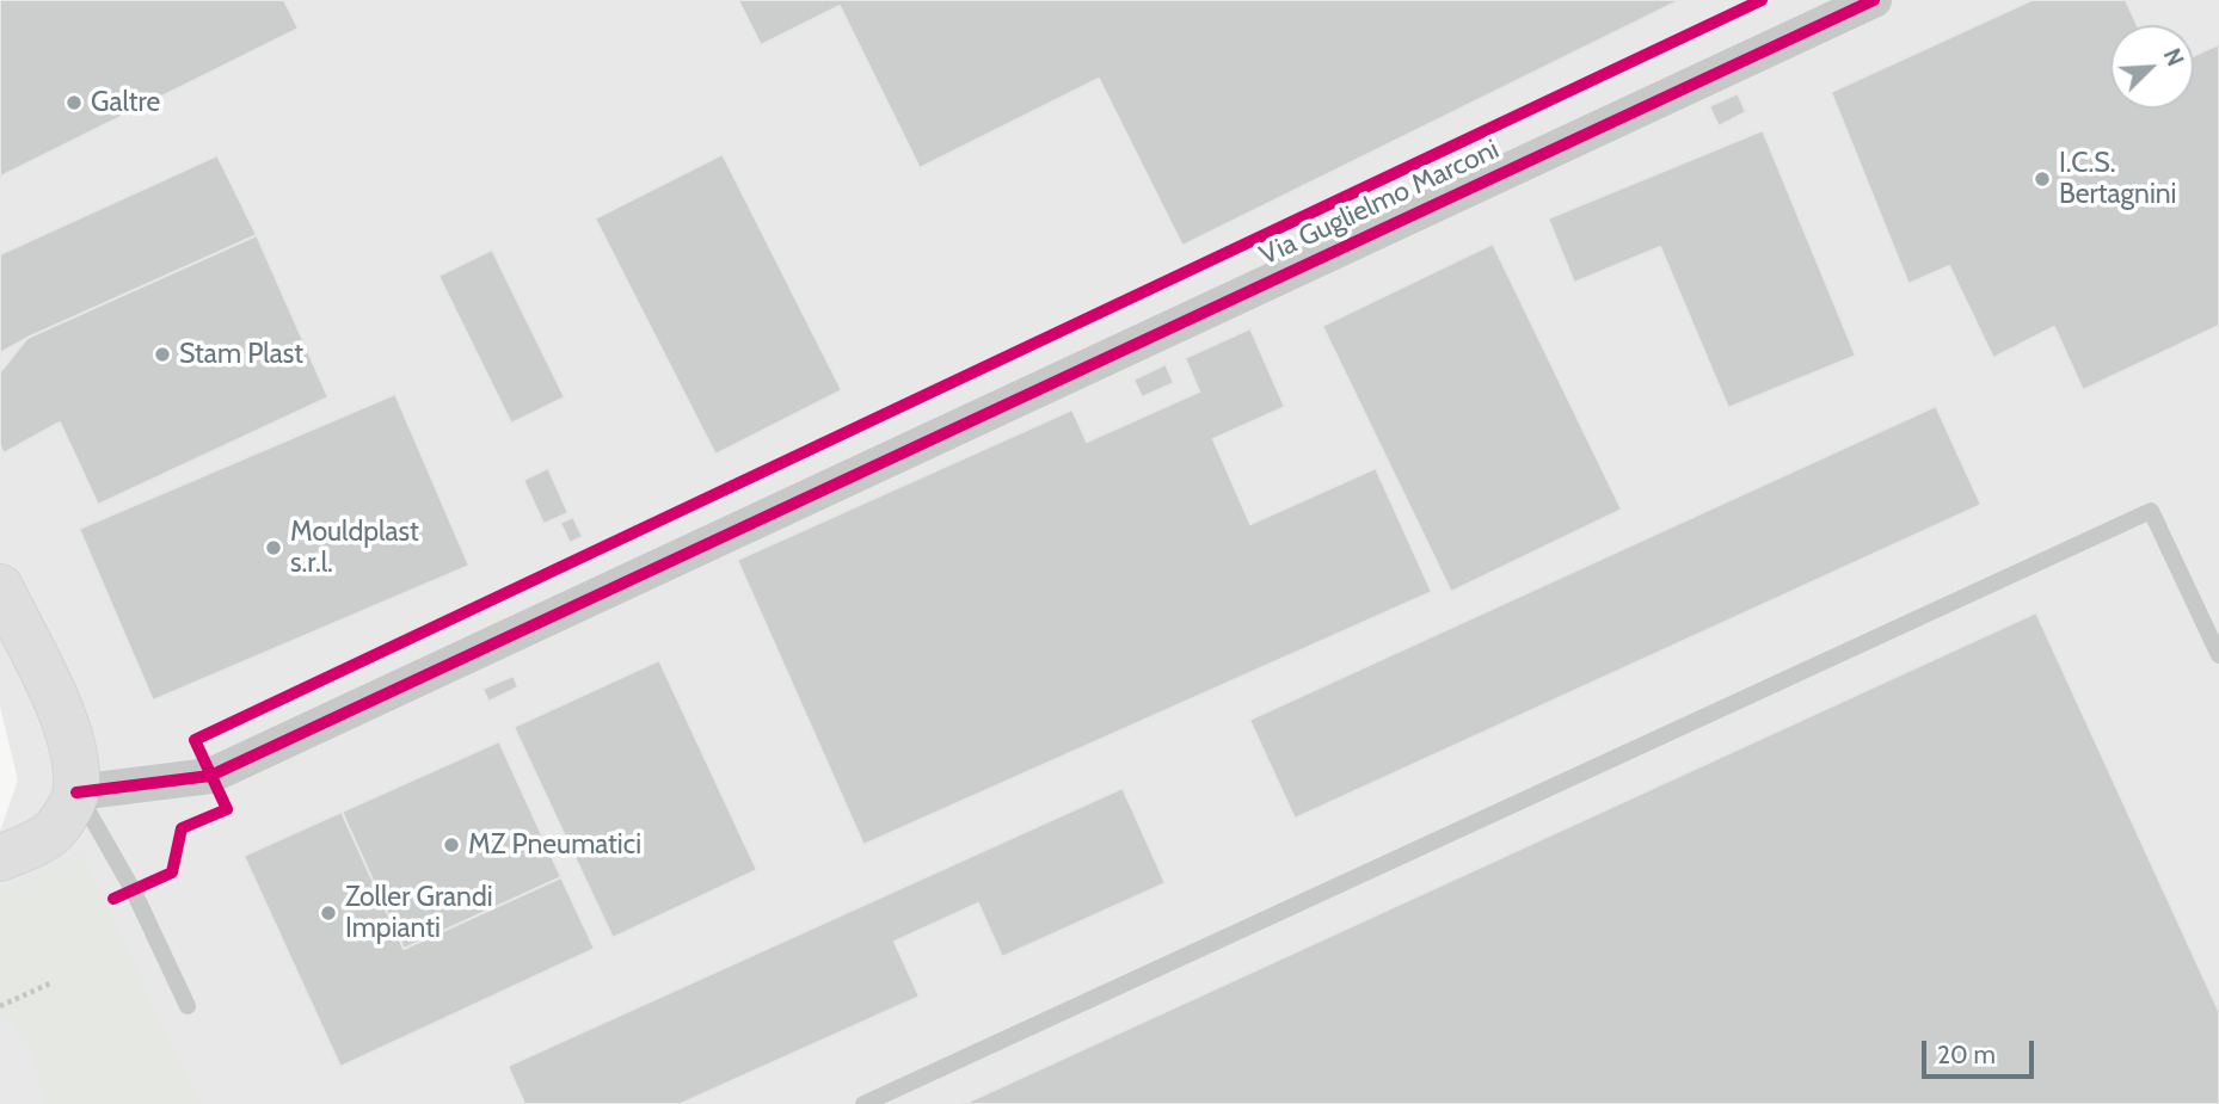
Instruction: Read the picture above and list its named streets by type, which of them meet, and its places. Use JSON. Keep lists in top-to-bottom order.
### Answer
{
  "streets": {
    "street": ["Via Guglielmo Marconi"]
  },
  "places": [
    "Galtre",
    "I.C.S. Bertagnini",
    "Stam Plast",
    "Mouldplast s.r.l.",
    "MZ Pneumatici",
    "Zoller Grandi Impianti"
  ],
  "scale_bar": "20 m",
  "north": "top right"
}
